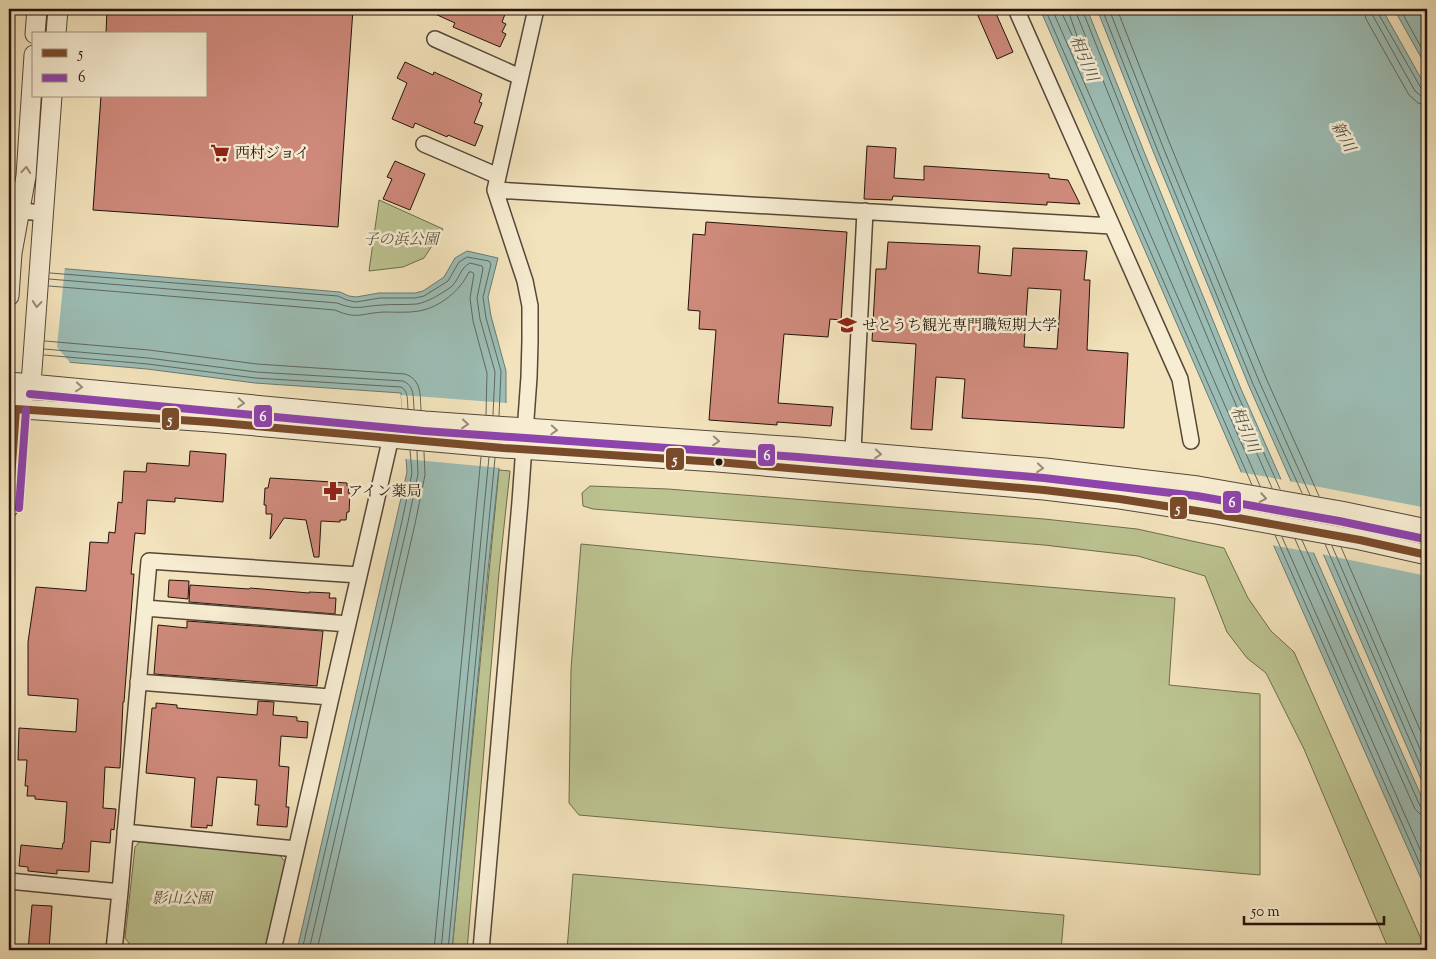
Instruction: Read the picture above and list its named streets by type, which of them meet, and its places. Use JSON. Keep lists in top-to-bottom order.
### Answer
{
  "water": ["相引川", "新川"],
  "parks": ["子の浜公園", "影山公園"],
  "places": {
    "supermarket": ["西村ジョイ"],
    "school or university": ["せとうち観光専門職短期大学"],
    "pharmacy": ["アイン薬局"]
  },
  "lines": ["transit line 6", "transit line 5"],
  "legend": ["5", "6"],
  "scale_bar": "50 m"
}
